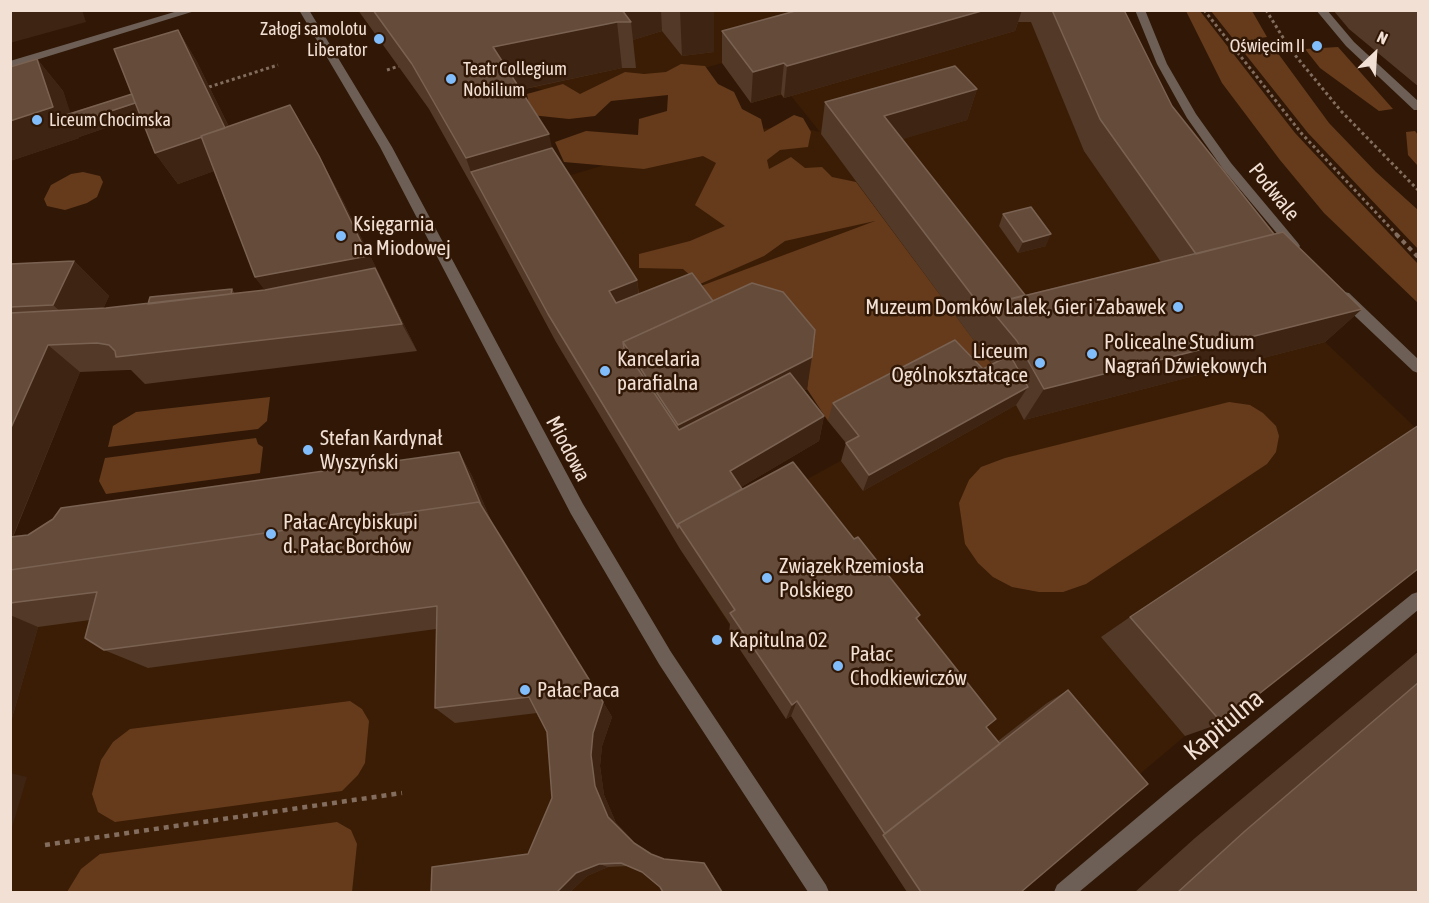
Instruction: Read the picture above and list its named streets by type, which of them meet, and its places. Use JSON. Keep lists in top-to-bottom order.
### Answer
{
  "streets": {
    "street": ["Podwale", "Miodowa", "Kapitulna"]
  },
  "places": [
    "Załogi samolotu Liberator",
    "Oświęcim II",
    "Teatr Collegium Nobilium",
    "Liceum Chocimska",
    "Księgarnia na Miodowej",
    "Muzeum Domków Lalek, Gier i Zabawek",
    "Policealne Studium Nagrań Dźwiękowych",
    "Liceum Ogólnokształcące",
    "Kancelaria parafialna",
    "Stefan Kardynał Wyszyński",
    "Pałac Arcybiskupi d. Pałac Borchów",
    "Związek Rzemiosła Polskiego",
    "Kapitulna 02",
    "Pałac Chodkiewiczów",
    "Pałac Paca"
  ],
  "north": "top right"
}
